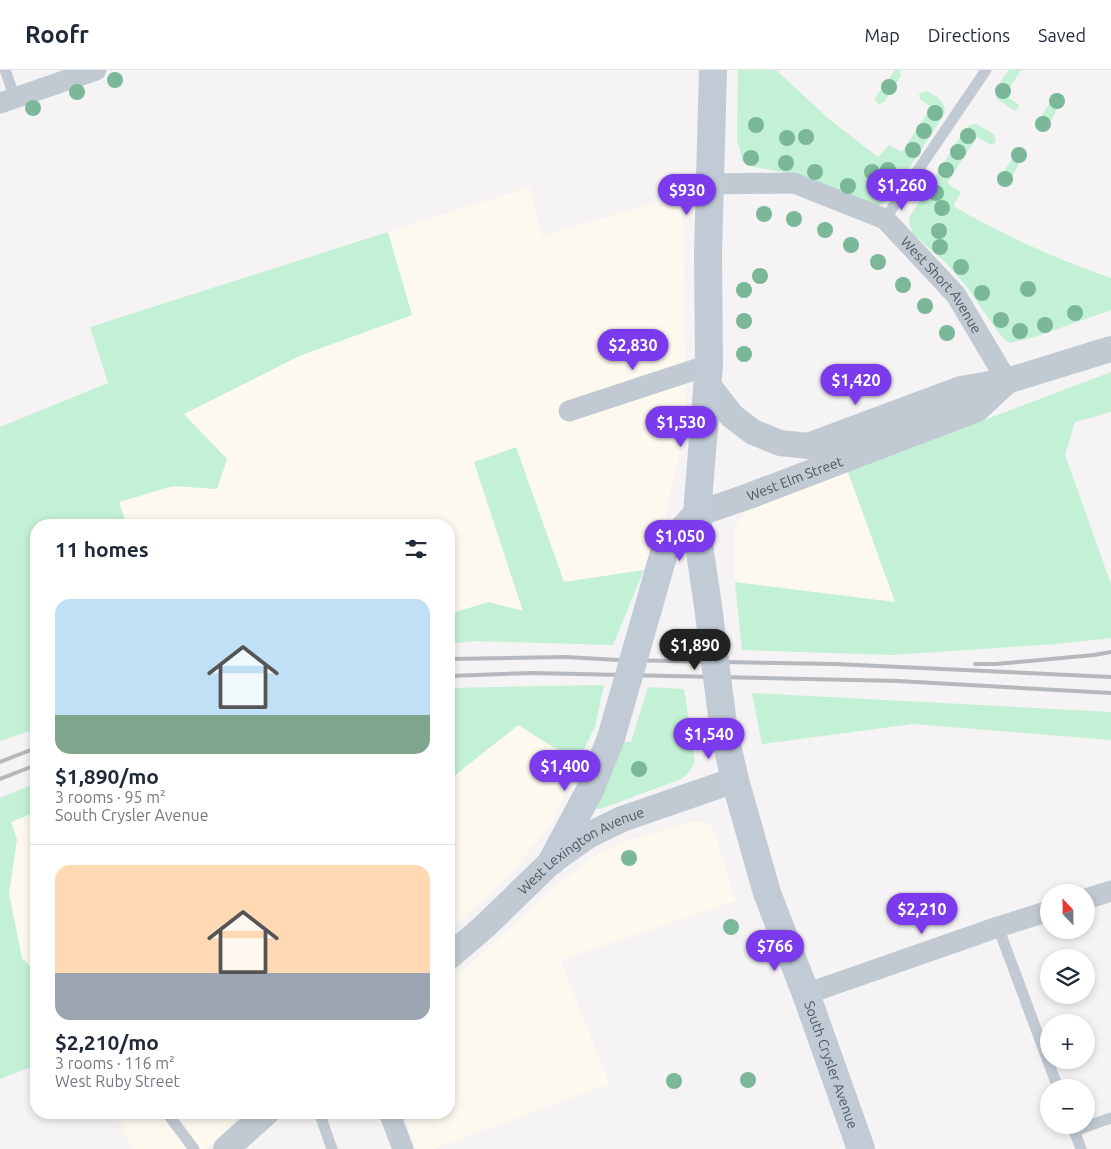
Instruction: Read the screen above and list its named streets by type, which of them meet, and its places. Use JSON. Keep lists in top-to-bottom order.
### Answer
{
  "streets": {
    "main road": ["South Crysler Avenue"],
    "street": ["West Short Avenue", "West Elm Street", "West Lexington Avenue"]
  },
  "crossings": [
    ["West Short Avenue", "West Elm Street"],
    ["West Elm Street", "South Crysler Avenue"],
    ["West Lexington Avenue", "South Crysler Avenue"]
  ],
  "north": "top",
  "page": {
    "header": "Roofr",
    "nav": ["Map", "Directions", "Saved"],
    "price": [
      "$1,260",
      "$930",
      "$2,830",
      "$1,420",
      "$1,530",
      "$1,050",
      "$1,890",
      "$1,540",
      "$1,400",
      "$2,210",
      "$766"
    ],
    "heading": "11 homes",
    "list": [
      {
        "name": "$1,890/mo",
        "note": "3 rooms · 95 m² · South Crysler Avenue"
      },
      {
        "name": "$2,210/mo",
        "note": "3 rooms · 116 m² · West Ruby Street"
      }
    ],
    "map_buttons": ["+", "−"]
  }
}
